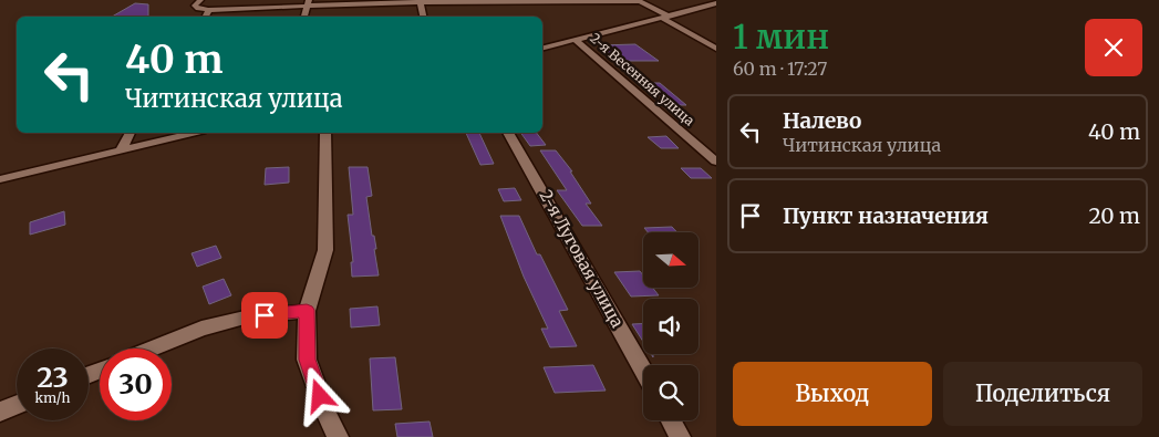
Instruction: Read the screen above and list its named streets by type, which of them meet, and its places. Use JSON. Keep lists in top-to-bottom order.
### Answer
{
  "streets": {
    "street": ["2-я Весенняя улица", "2-я Луговая улица"]
  },
  "north": "right",
  "page": {
    "heading": ["1 мин", "60 m · 17:27"],
    "turn": ["40 m", "Читинская улица"],
    "list": [
      {
        "name": "Налево",
        "note": "Читинская улица",
        "value": "40 m"
      },
      {
        "name": "Пункт назначения",
        "value": "20 m"
      }
    ],
    "speed": "23 km/h",
    "limit": "30",
    "buttons": ["Выход", "Поделиться"]
  }
}
